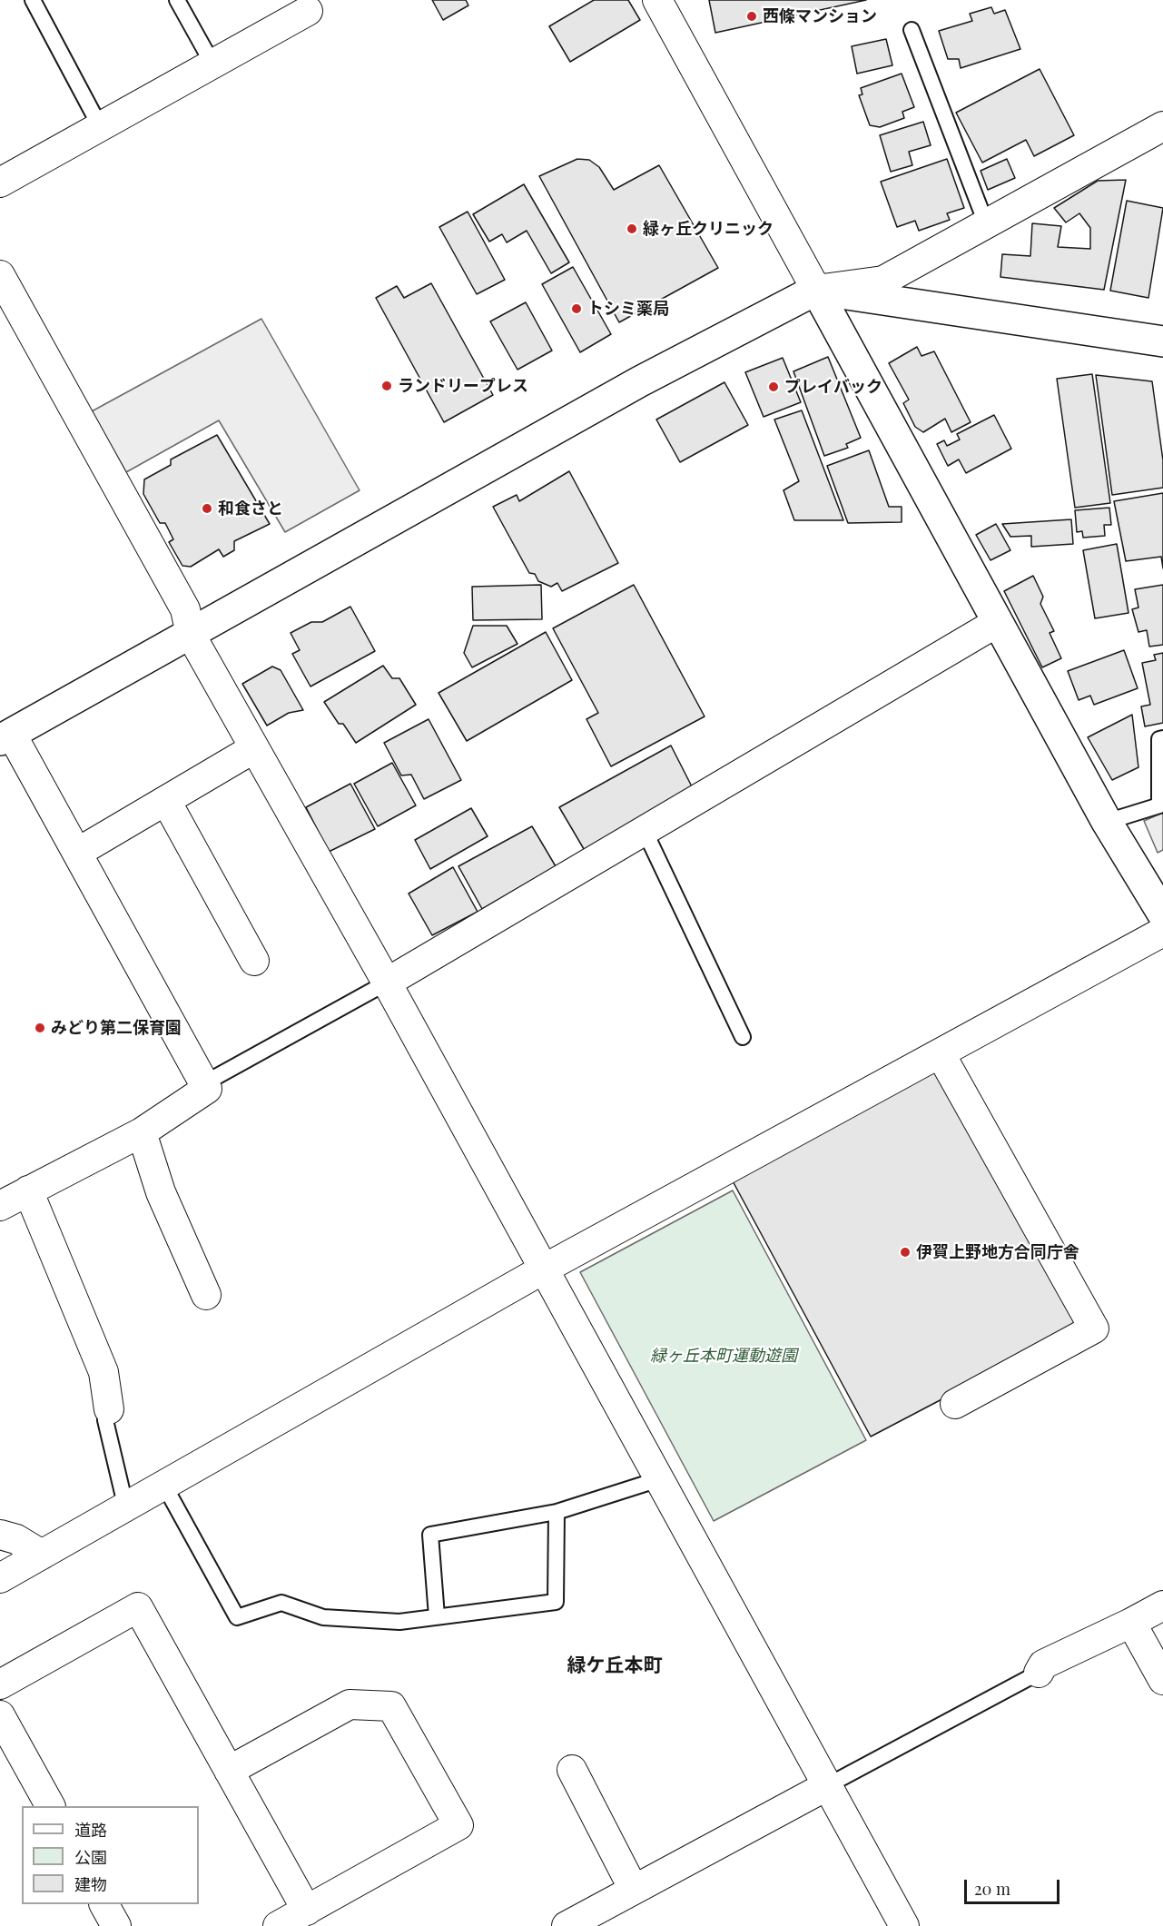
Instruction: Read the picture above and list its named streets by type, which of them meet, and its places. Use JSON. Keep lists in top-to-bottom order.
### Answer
{
  "districts": ["緑ケ丘本町"],
  "parks": ["緑ヶ丘本町運動遊園"],
  "places": [
    "西條マンション",
    "緑ヶ丘クリニック",
    "トシミ薬局",
    "ランドリープレス",
    "プレイバック",
    "和食さと",
    "みどり第二保育園",
    "伊賀上野地方合同庁舎"
  ],
  "legend": ["道路", "公園", "建物"],
  "scale_bar": "20 m"
}
